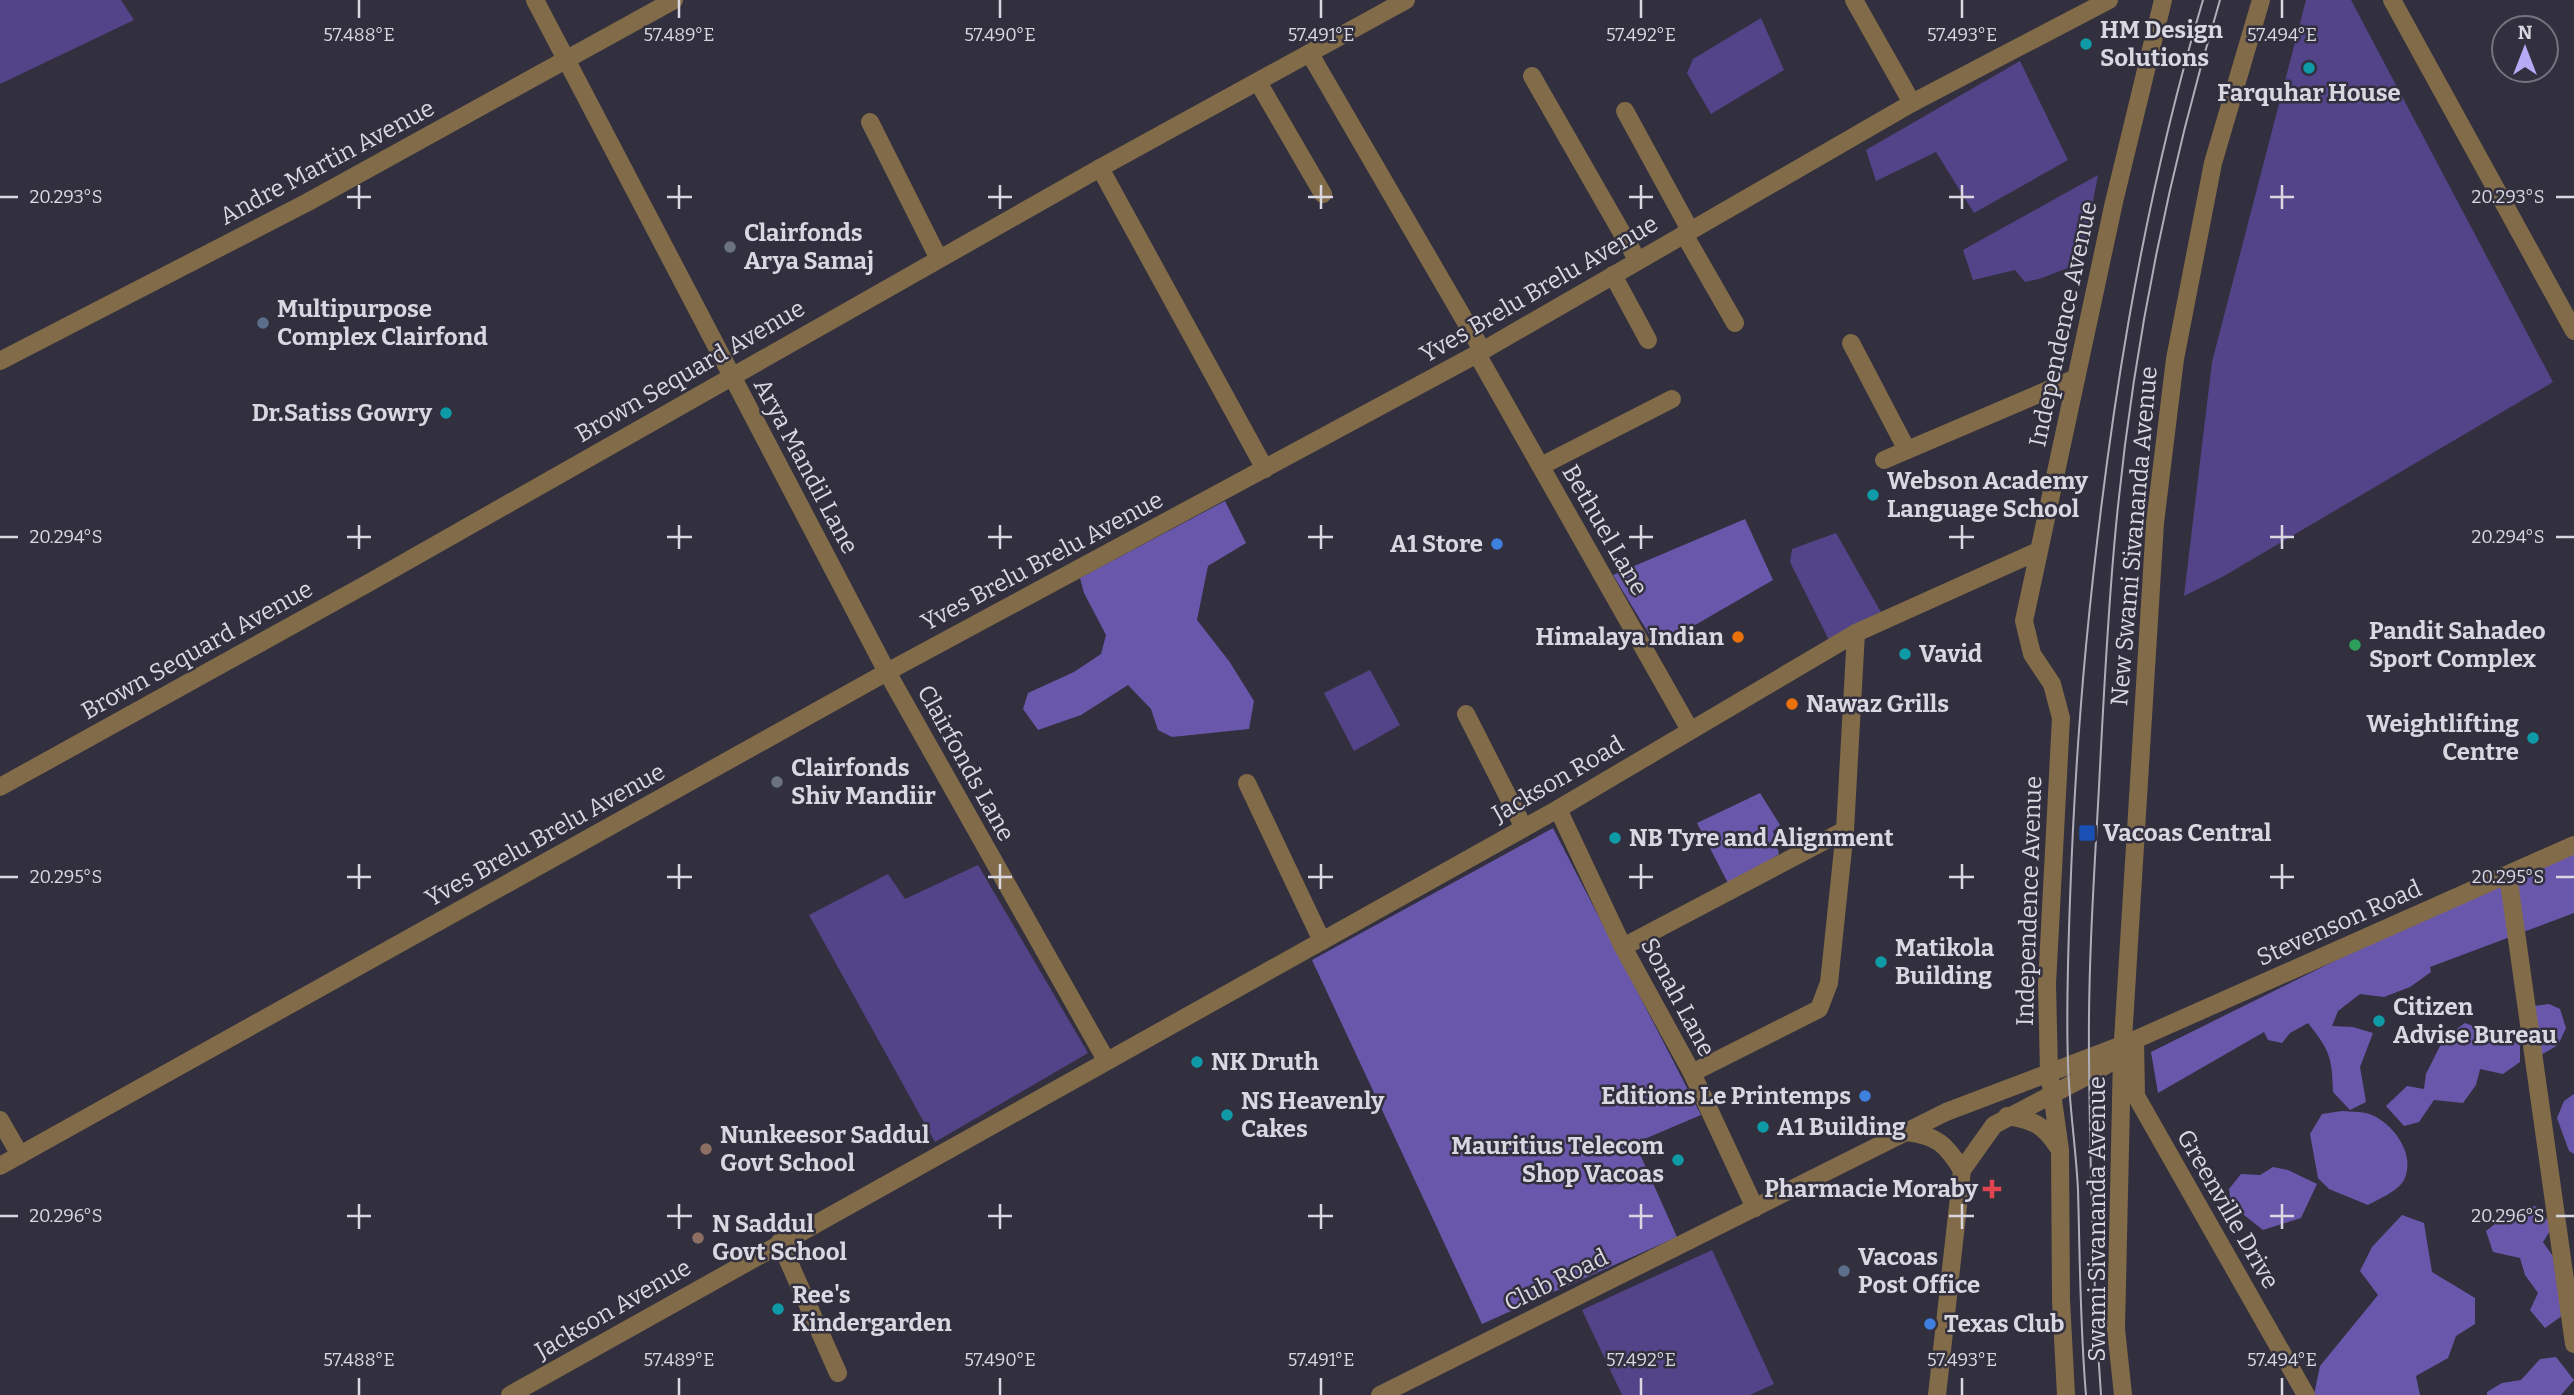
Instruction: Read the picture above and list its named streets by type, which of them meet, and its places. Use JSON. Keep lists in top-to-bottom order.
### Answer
{
  "streets": {
    "street": [
      "Andre Martin Avenue",
      "Yves Brelu Brelu Avenue",
      "Independence Avenue",
      "Brown Sequard Avenue",
      "Arya Mandil Lane",
      "Bethuel Lane",
      "New Swami Sivananda Avenue",
      "Clairfonds Lane",
      "Jackson Road",
      "Stevenson Road",
      "Sonah Lane",
      "Greenville Drive",
      "Swami Sivananda Avenue",
      "Club Road",
      "Jackson Avenue"
    ]
  },
  "crossings": [
    ["Andre Martin Avenue", "Arya Mandil Lane"],
    ["Yves Brelu Brelu Avenue", "Arya Mandil Lane"],
    ["Yves Brelu Brelu Avenue", "Bethuel Lane"],
    ["Yves Brelu Brelu Avenue", "Clairfonds Lane"],
    ["Independence Avenue", "Jackson Road"],
    ["Independence Avenue", "Swami Sivananda Avenue"],
    ["Independence Avenue", "Club Road"],
    ["Brown Sequard Avenue", "Arya Mandil Lane"],
    ["Brown Sequard Avenue", "Bethuel Lane"],
    ["Arya Mandil Lane", "Clairfonds Lane"],
    ["Bethuel Lane", "Jackson Road"],
    ["New Swami Sivananda Avenue", "Stevenson Road"],
    ["New Swami Sivananda Avenue", "Greenville Drive"],
    ["New Swami Sivananda Avenue", "Swami Sivananda Avenue"],
    ["New Swami Sivananda Avenue", "Club Road"],
    ["Clairfonds Lane", "Jackson Road"],
    ["Clairfonds Lane", "Jackson Avenue"],
    ["Jackson Road", "Sonah Lane"],
    ["Jackson Road", "Jackson Avenue"],
    ["Stevenson Road", "Greenville Drive"],
    ["Stevenson Road", "Swami Sivananda Avenue"],
    ["Stevenson Road", "Club Road"],
    ["Sonah Lane", "Club Road"],
    ["Greenville Drive", "Swami Sivananda Avenue"],
    ["Greenville Drive", "Club Road"],
    ["Swami Sivananda Avenue", "Club Road"]
  ],
  "places": {
    "other": [
      "HM Design Solutions",
      "Farquhar House",
      "Clairfonds Arya Samaj",
      "Multipurpose Complex Clairfond",
      "Dr.Satiss Gowry",
      "Webson Academy Language School",
      "A1 Store",
      "Himalaya Indian",
      "Pandit Sahadeo Sport Complex",
      "Vavid",
      "Nawaz Grills",
      "Weightlifting Centre",
      "Clairfonds Shiv Mandiir",
      "NB Tyre and Alignment",
      "Matikola Building",
      "Citizen Advise Bureau",
      "NK Druth",
      "Editions Le Printemps",
      "NS Heavenly Cakes",
      "A1 Building",
      "Nunkeesor Saddul Govt School",
      "Mauritius Telecom Shop Vacoas",
      "N Saddul Govt School",
      "Vacoas Post Office",
      "Ree's Kindergarden",
      "Texas Club"
    ],
    "transit": ["Vacoas Central"],
    "health": ["Pharmacie Moraby"]
  },
  "north": "top",
  "coordinates": [
    "57.488°E",
    "57.489°E",
    "57.490°E",
    "57.491°E",
    "57.492°E",
    "57.493°E",
    "57.494°E",
    "20.293°S",
    "20.294°S",
    "20.295°S",
    "20.296°S"
  ]
}
